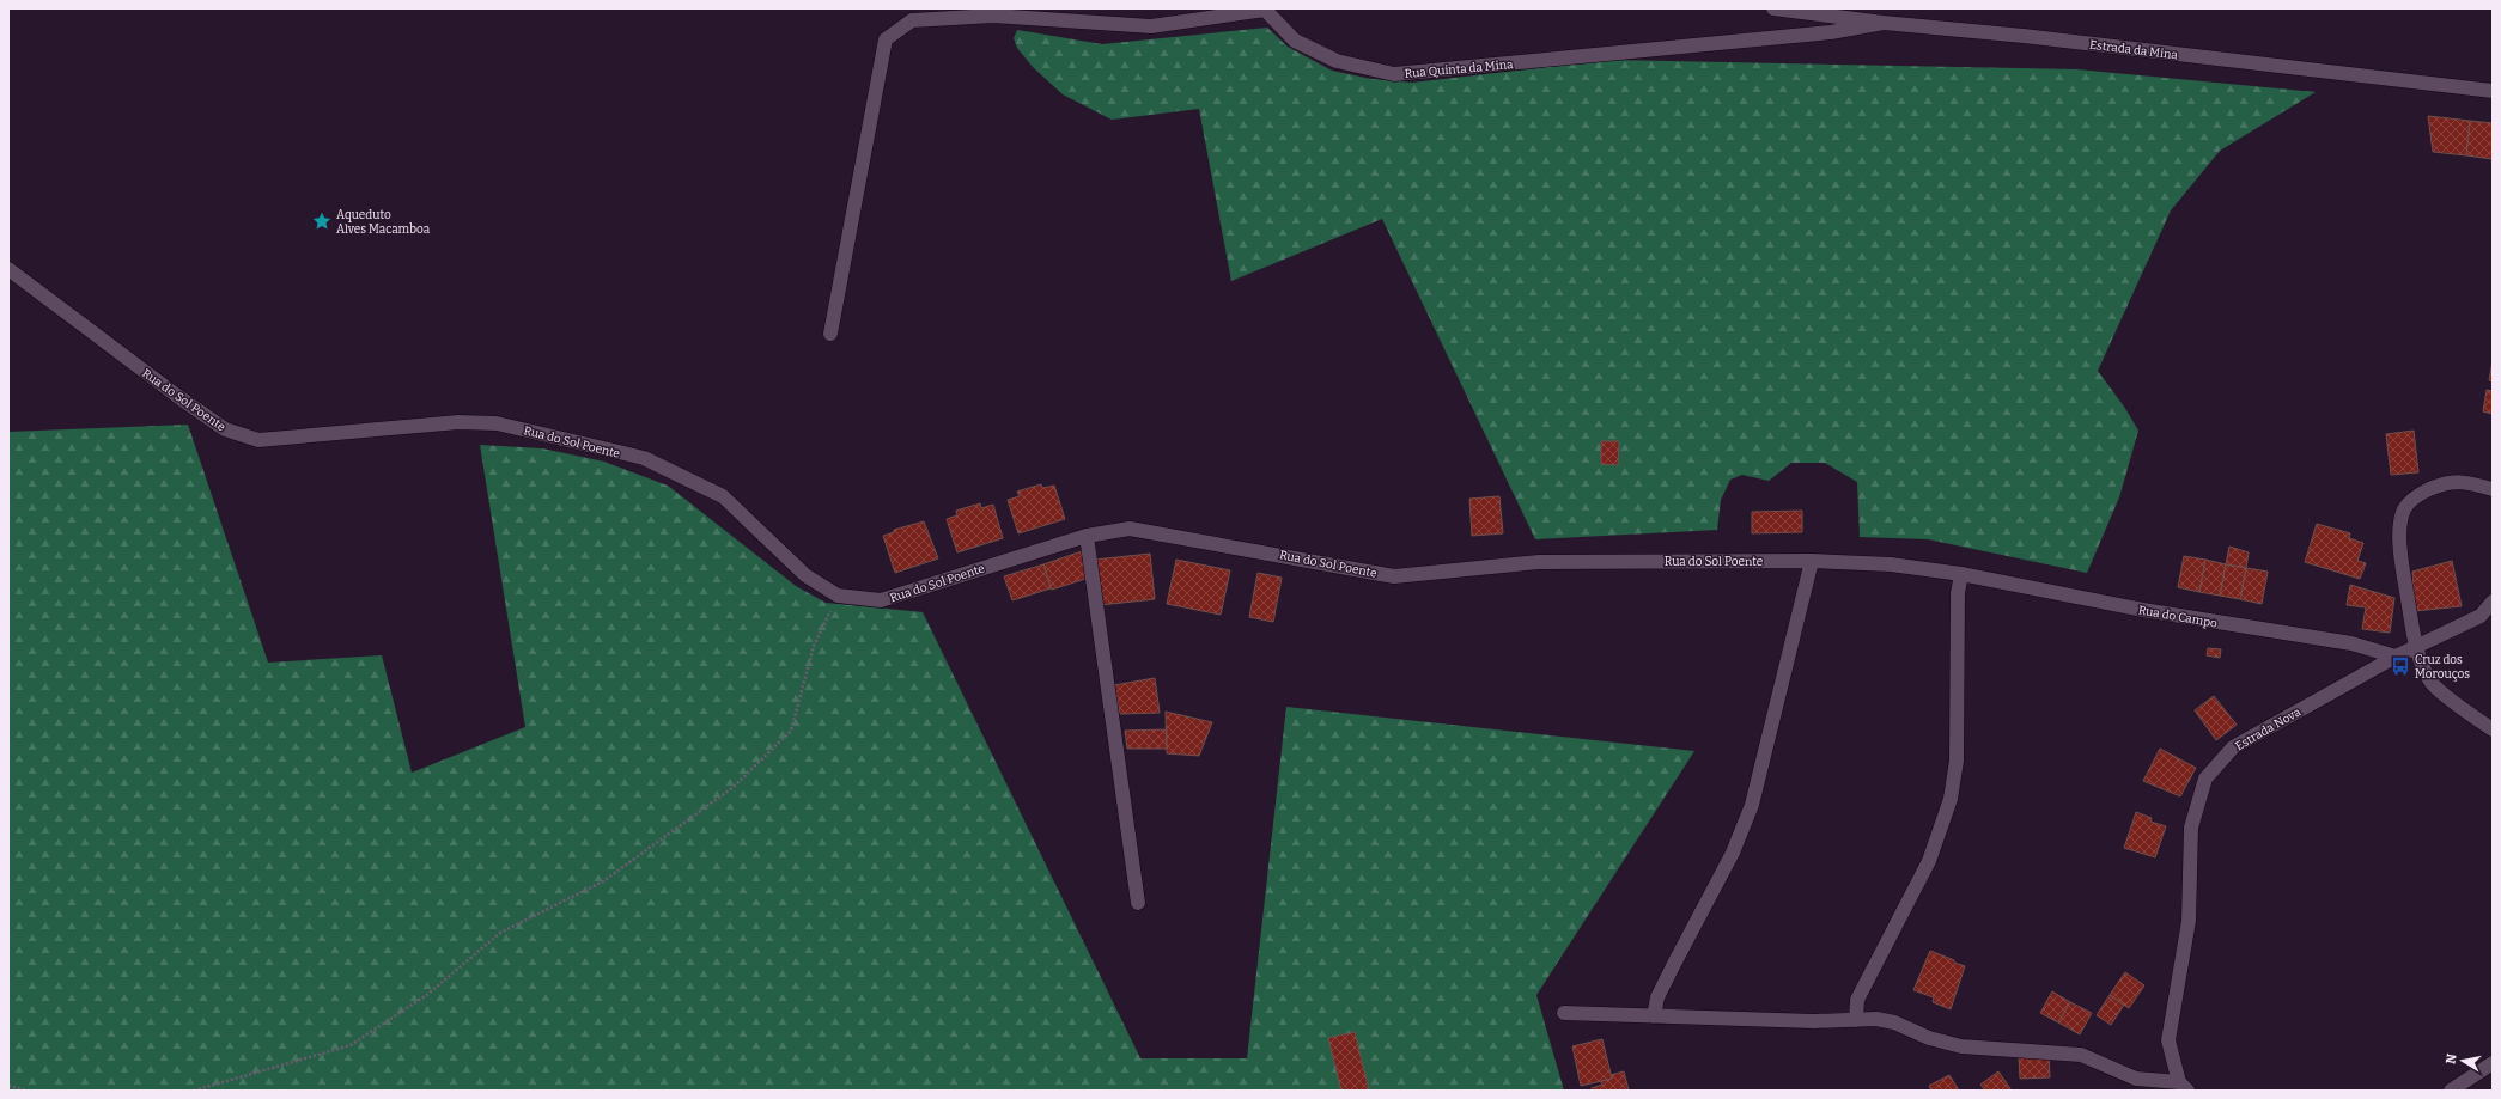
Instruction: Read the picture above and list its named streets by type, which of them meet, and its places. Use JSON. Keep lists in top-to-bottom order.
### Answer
{
  "streets": {
    "street": [
      "Estrada da Mina",
      "Rua Quinta da Mina",
      "Rua do Sol Poente",
      "Rua do Campo",
      "Estrada Nova"
    ]
  },
  "crossings": [
    ["Estrada da Mina", "Rua Quinta da Mina"],
    ["Rua do Sol Poente", "Rua do Campo"],
    ["Rua do Campo", "Estrada Nova"]
  ],
  "places": {
    "place": ["Aqueduto Alves Macamboa"],
    "bus stop": ["Cruz dos Morouços"]
  },
  "north": "left"
}
